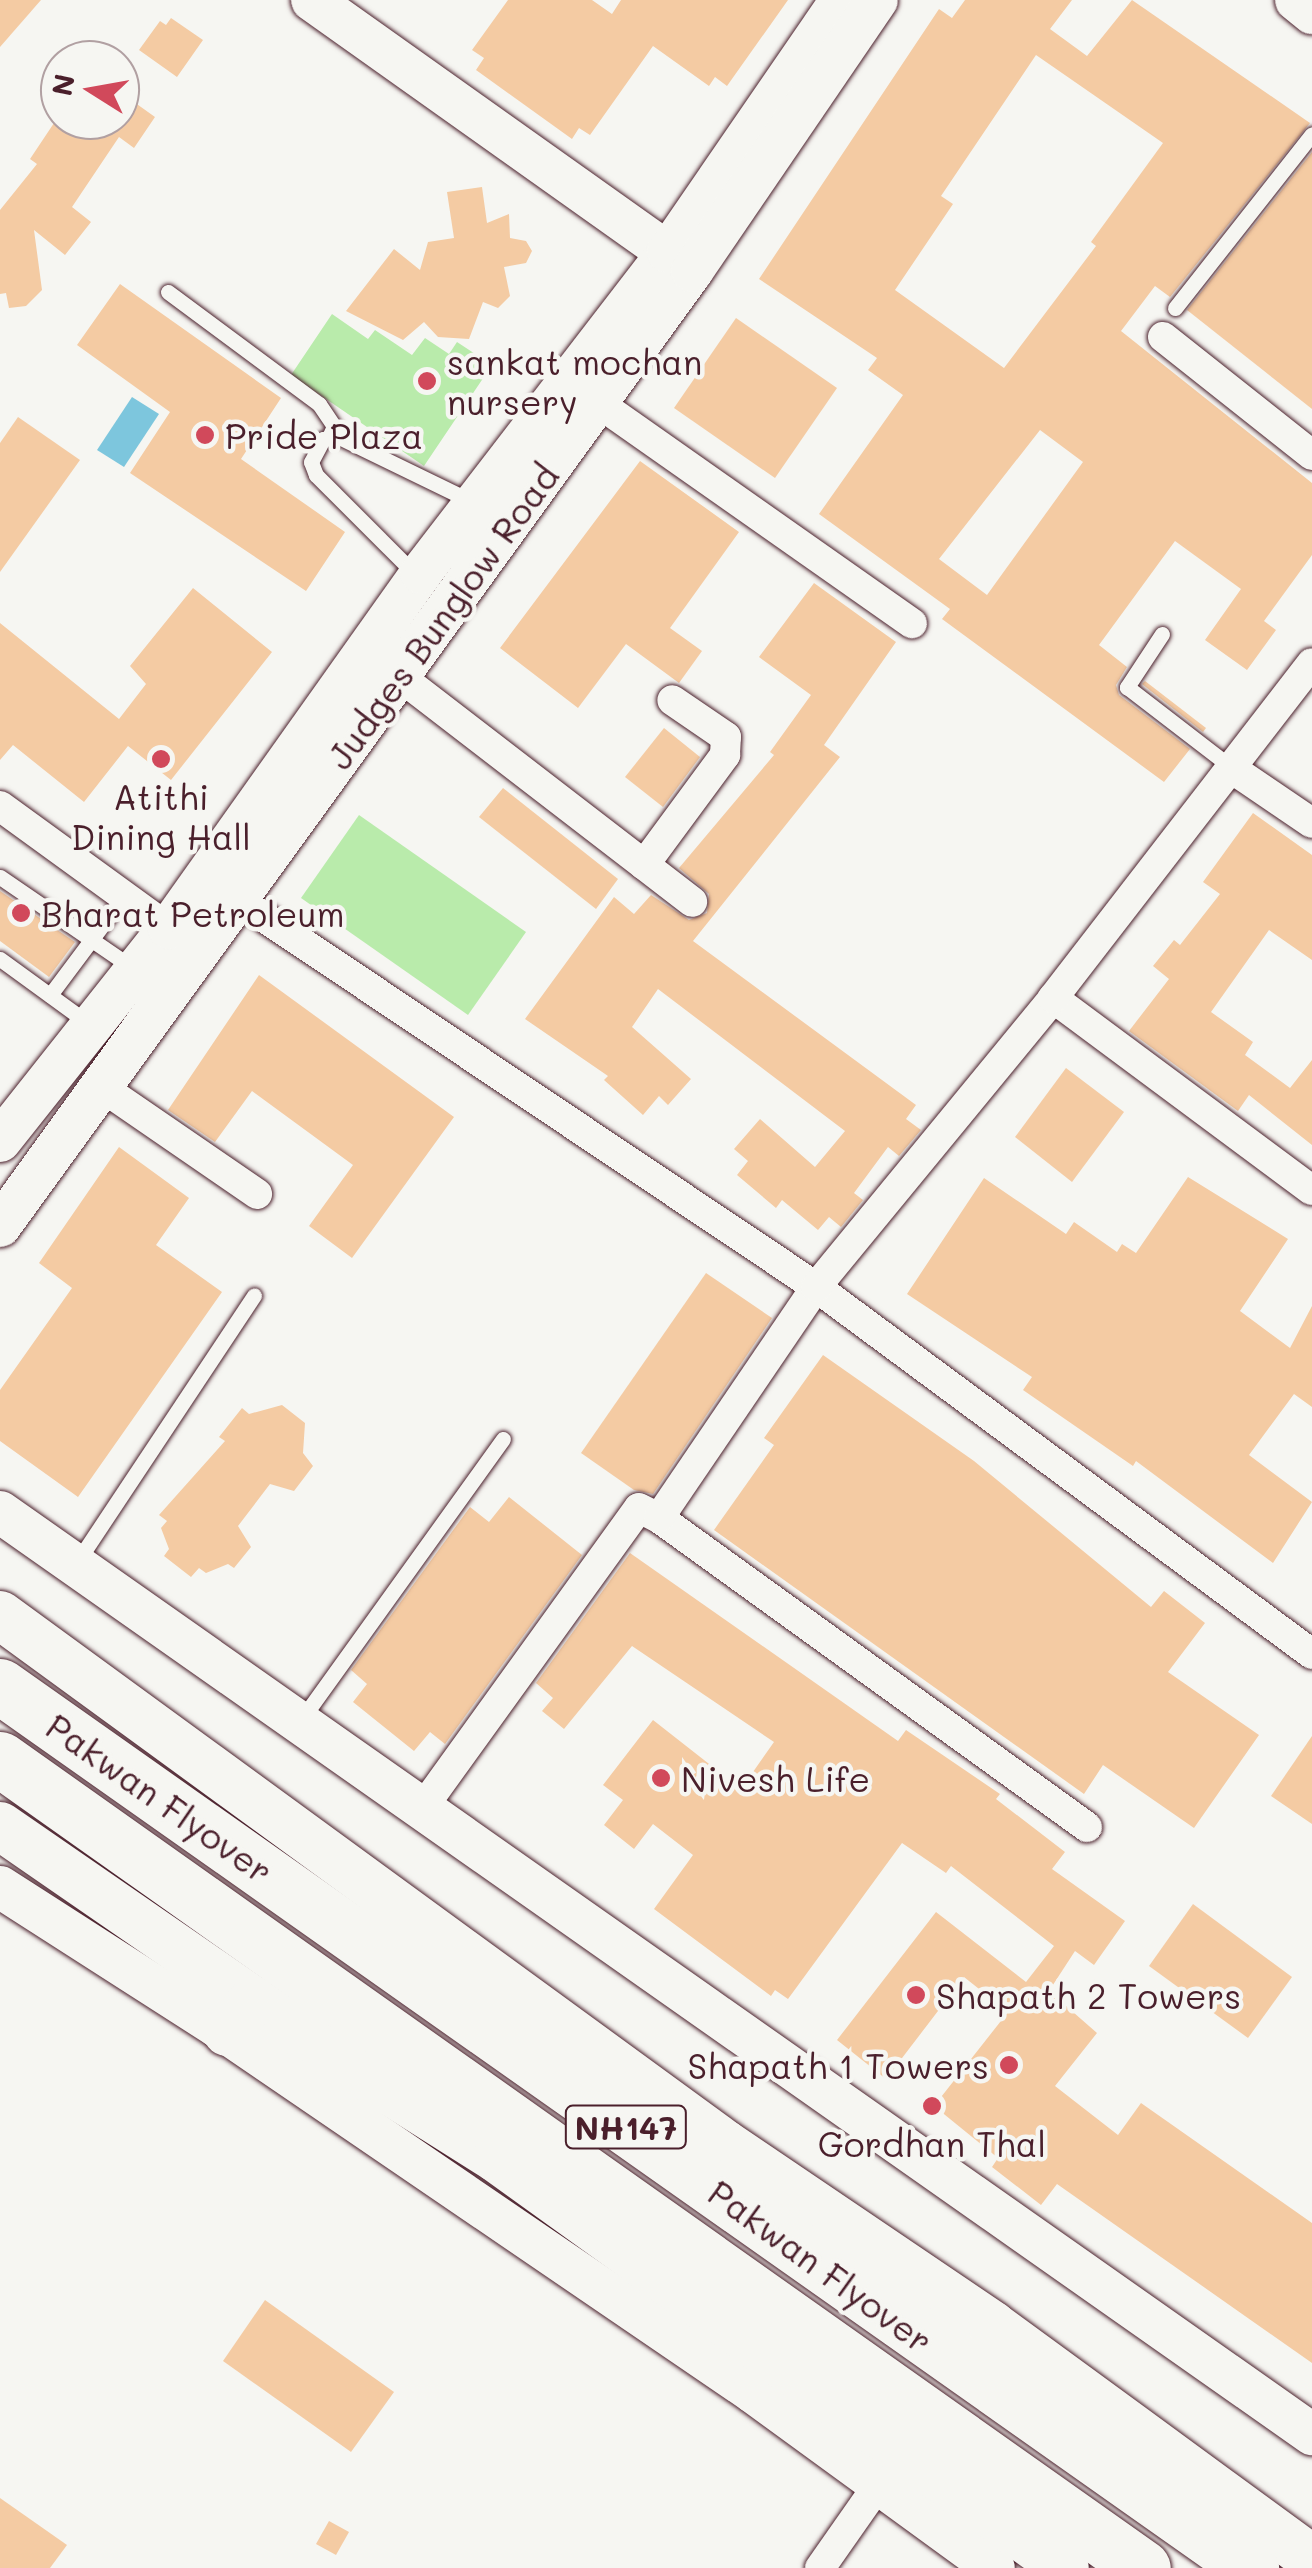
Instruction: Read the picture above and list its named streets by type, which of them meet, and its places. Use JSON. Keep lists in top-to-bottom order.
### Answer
{
  "streets": {
    "highway": ["Pakwan Flyover", "NH147"],
    "main road": ["Judges Bunglow Road"]
  },
  "places": [
    "sankat mochan nursery",
    "Pride Plaza",
    "Atithi Dining Hall",
    "Bharat Petroleum",
    "Nivesh Life",
    "Shapath 2 Towers",
    "Shapath 1 Towers",
    "Gordhan Thal"
  ],
  "north": "left"
}
